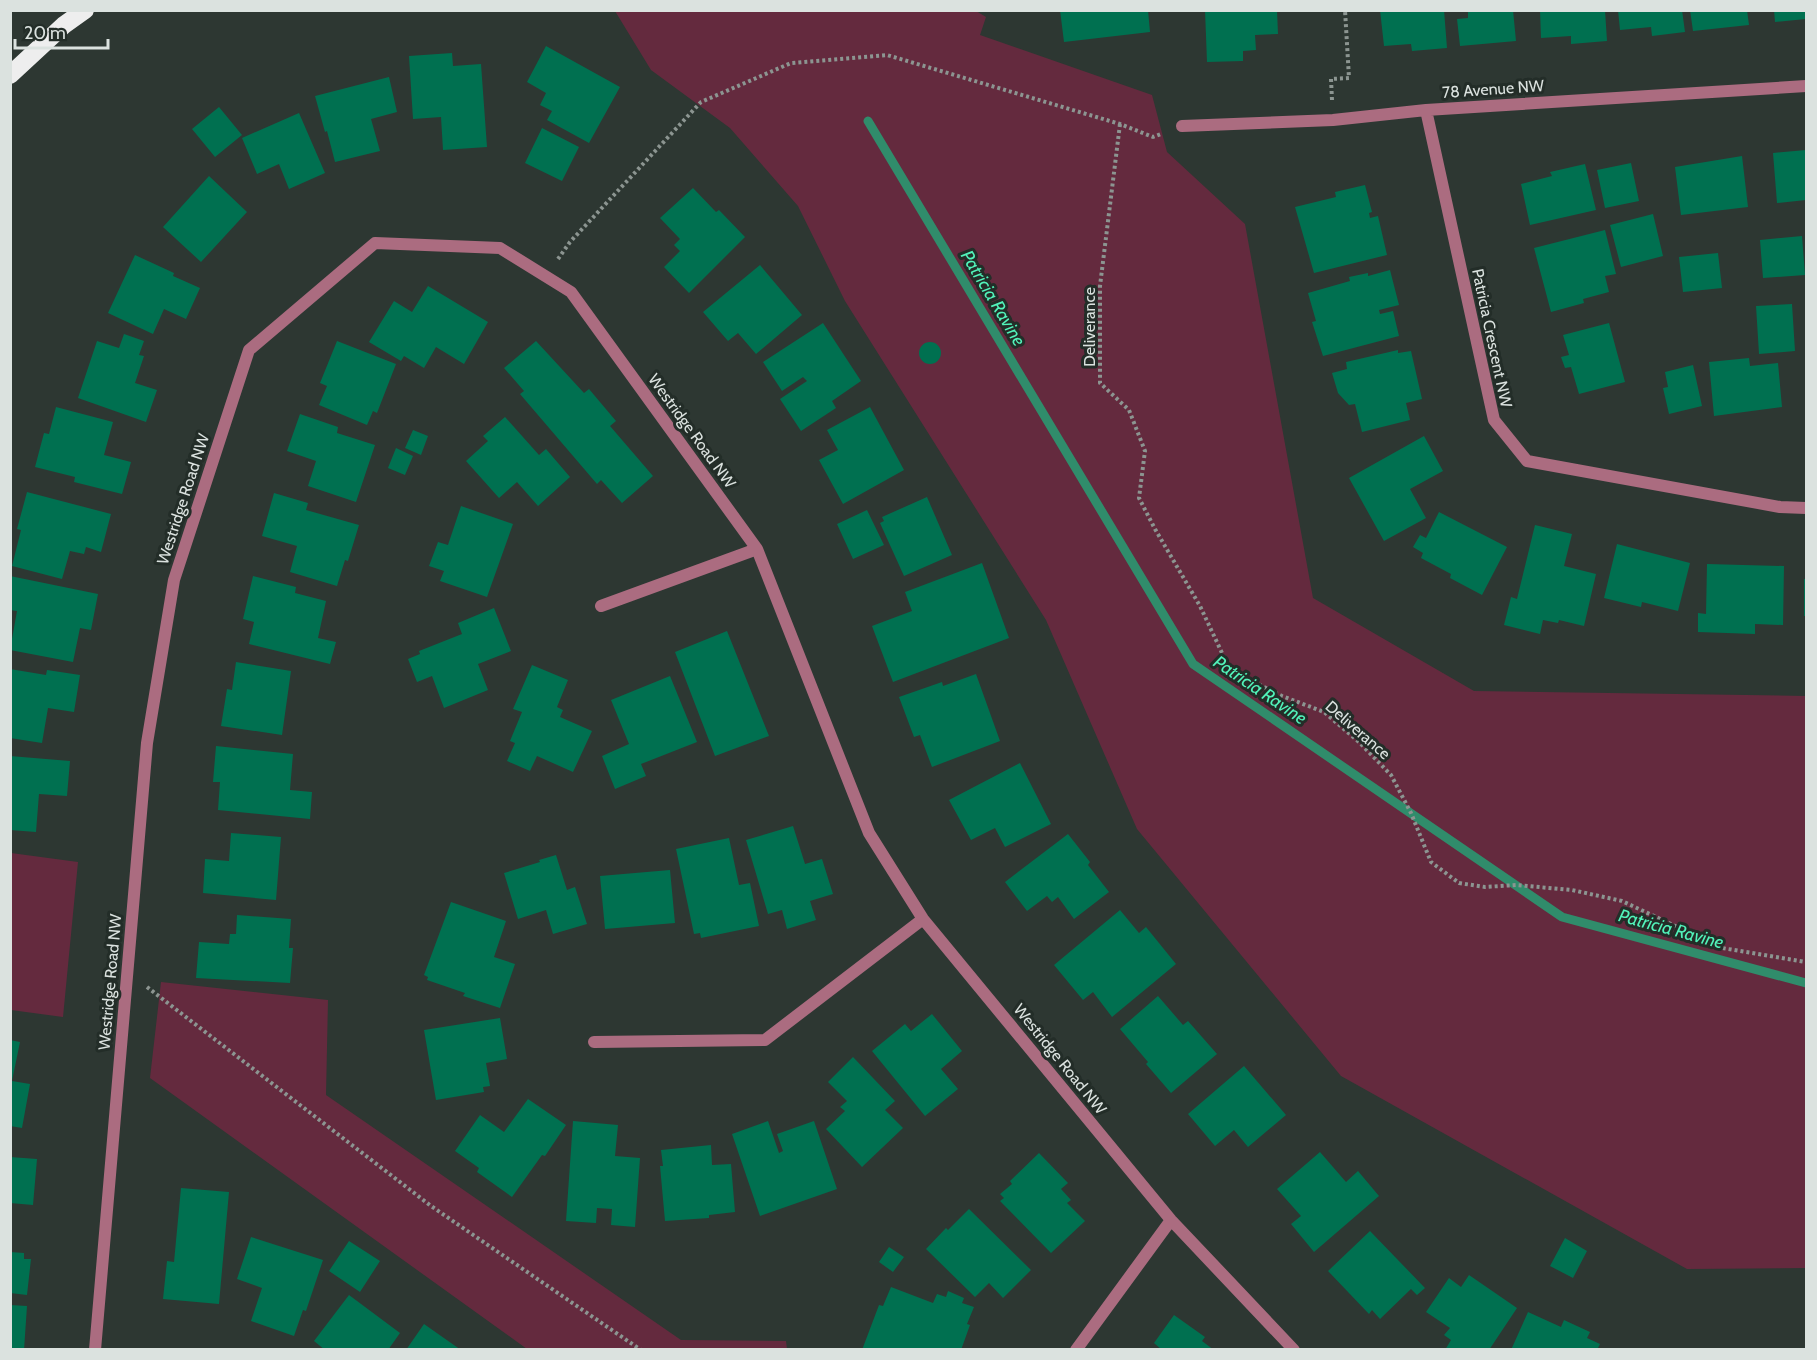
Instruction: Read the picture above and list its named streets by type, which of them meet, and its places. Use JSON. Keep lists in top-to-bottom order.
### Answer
{
  "streets": {
    "street": ["78 Avenue NW", "Patricia Crescent NW", "Westridge Road NW"],
    "path": ["Deliverance"]
  },
  "crossings": [
    ["78 Avenue NW", "Patricia Crescent NW"]
  ],
  "water": ["Patricia Ravine"],
  "scale_bar": "20 m"
}
